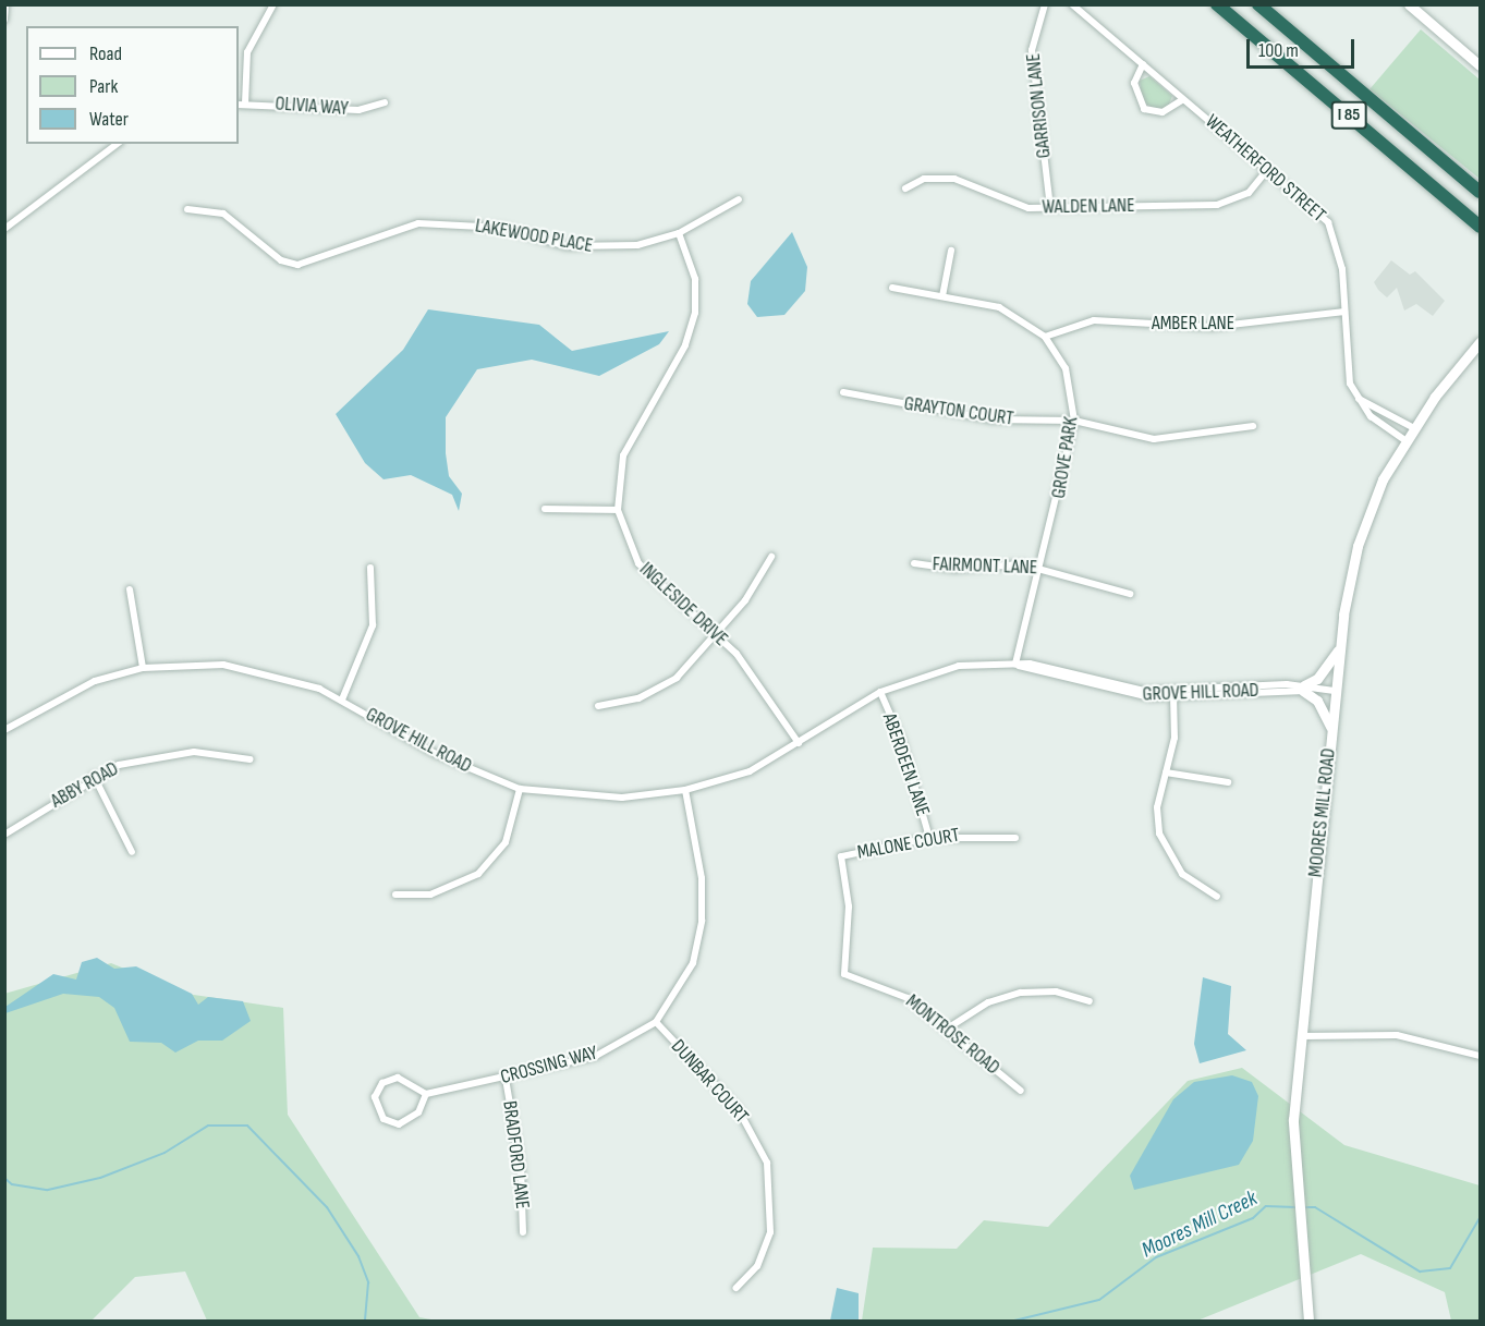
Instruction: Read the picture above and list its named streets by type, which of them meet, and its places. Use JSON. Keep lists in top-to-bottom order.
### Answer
{
  "streets": {
    "highway": ["I 85"],
    "street": [
      "GARRISON LANE",
      "OLIVIA WAY",
      "WEATHERFORD STREET",
      "WALDEN LANE",
      "LAKEWOOD PLACE",
      "AMBER LANE",
      "GRAYTON COURT",
      "GROVE PARK",
      "FAIRMONT LANE",
      "INGLESIDE DRIVE",
      "GROVE HILL ROAD",
      "ABERDEEN LANE",
      "ABBY ROAD",
      "MOORES MILL ROAD",
      "MALONE COURT",
      "MONTROSE ROAD",
      "CROSSING WAY",
      "DUNBAR COURT",
      "BRADFORD LANE"
    ]
  },
  "crossings": [
    ["GARRISON LANE", "WALDEN LANE"],
    ["WEATHERFORD STREET", "WALDEN LANE"],
    ["WEATHERFORD STREET", "AMBER LANE"],
    ["WEATHERFORD STREET", "MOORES MILL ROAD"],
    ["LAKEWOOD PLACE", "INGLESIDE DRIVE"],
    ["AMBER LANE", "GROVE PARK"],
    ["GRAYTON COURT", "GROVE PARK"],
    ["GROVE PARK", "FAIRMONT LANE"],
    ["GROVE PARK", "GROVE HILL ROAD"],
    ["INGLESIDE DRIVE", "GROVE HILL ROAD"],
    ["GROVE HILL ROAD", "ABERDEEN LANE"],
    ["GROVE HILL ROAD", "MOORES MILL ROAD"],
    ["GROVE HILL ROAD", "CROSSING WAY"],
    ["ABERDEEN LANE", "MALONE COURT"],
    ["MALONE COURT", "MONTROSE ROAD"],
    ["CROSSING WAY", "DUNBAR COURT"],
    ["CROSSING WAY", "BRADFORD LANE"]
  ],
  "water": ["Moores Mill Creek"],
  "legend": ["Road", "Park", "Water"],
  "scale_bar": "100 m"
}
